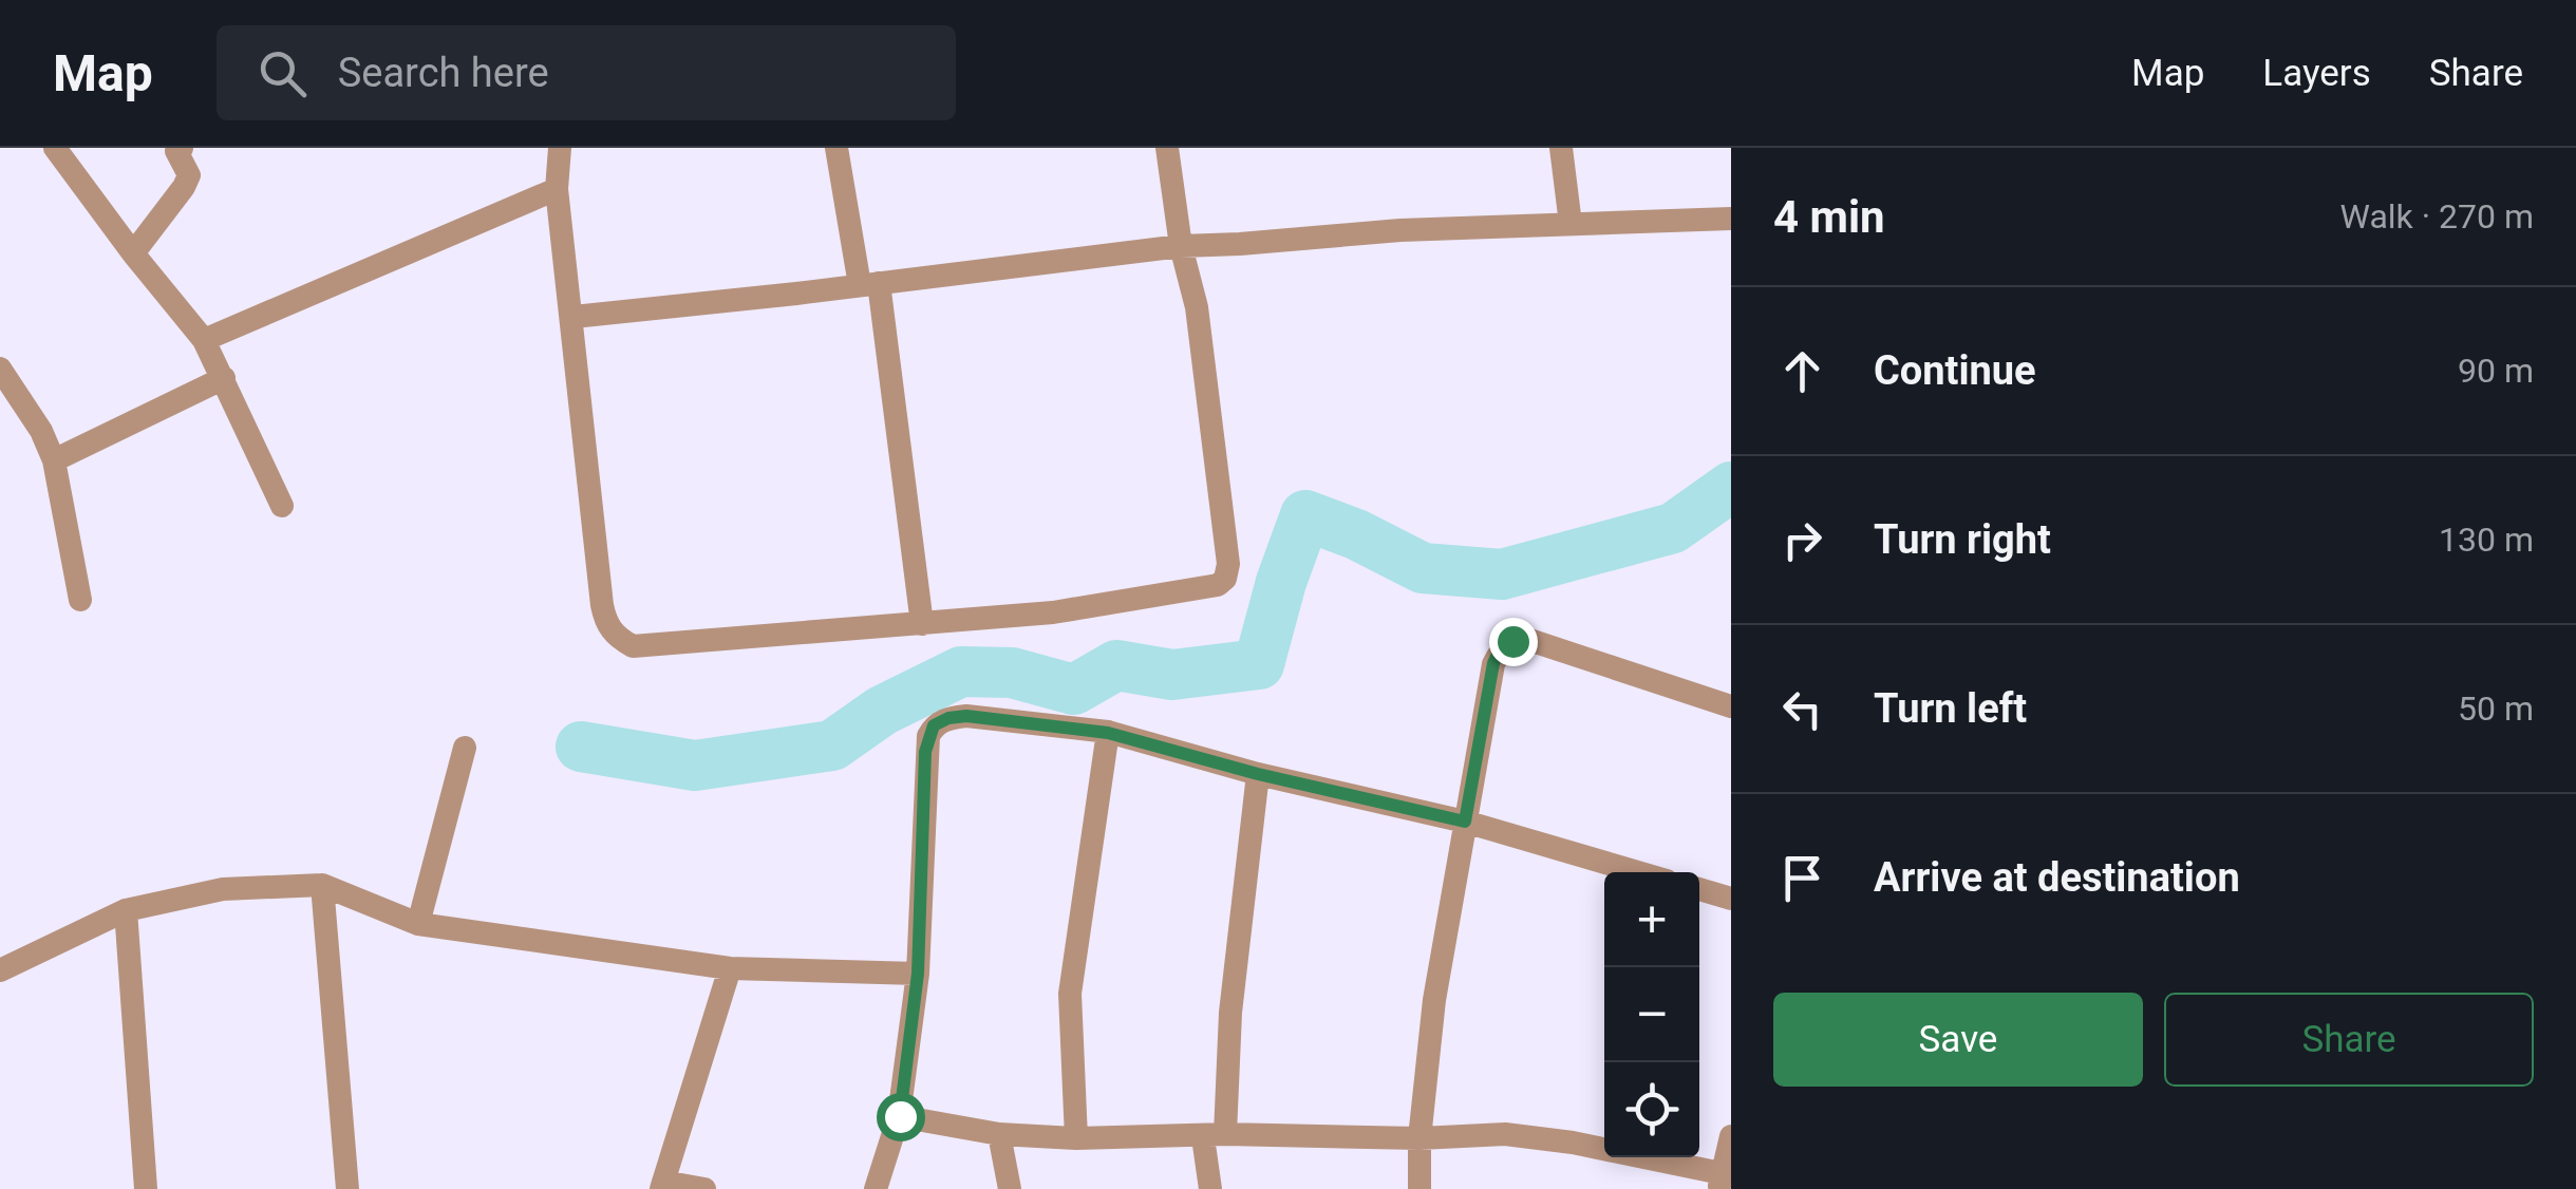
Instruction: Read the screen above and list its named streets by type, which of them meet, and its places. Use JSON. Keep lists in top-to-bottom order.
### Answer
{
  "page": {
    "header": "Map",
    "search": "Search here",
    "nav": ["Map", "Layers", "Share"],
    "heading": ["4 min", "Walk · 270 m"],
    "list": [
      ["Continue", "90 m"],
      ["Turn right", "130 m"],
      ["Turn left", "50 m"],
      "Arrive at destination"
    ],
    "map_buttons": ["+", "−"],
    "buttons": ["Save", "Share"]
  }
}
